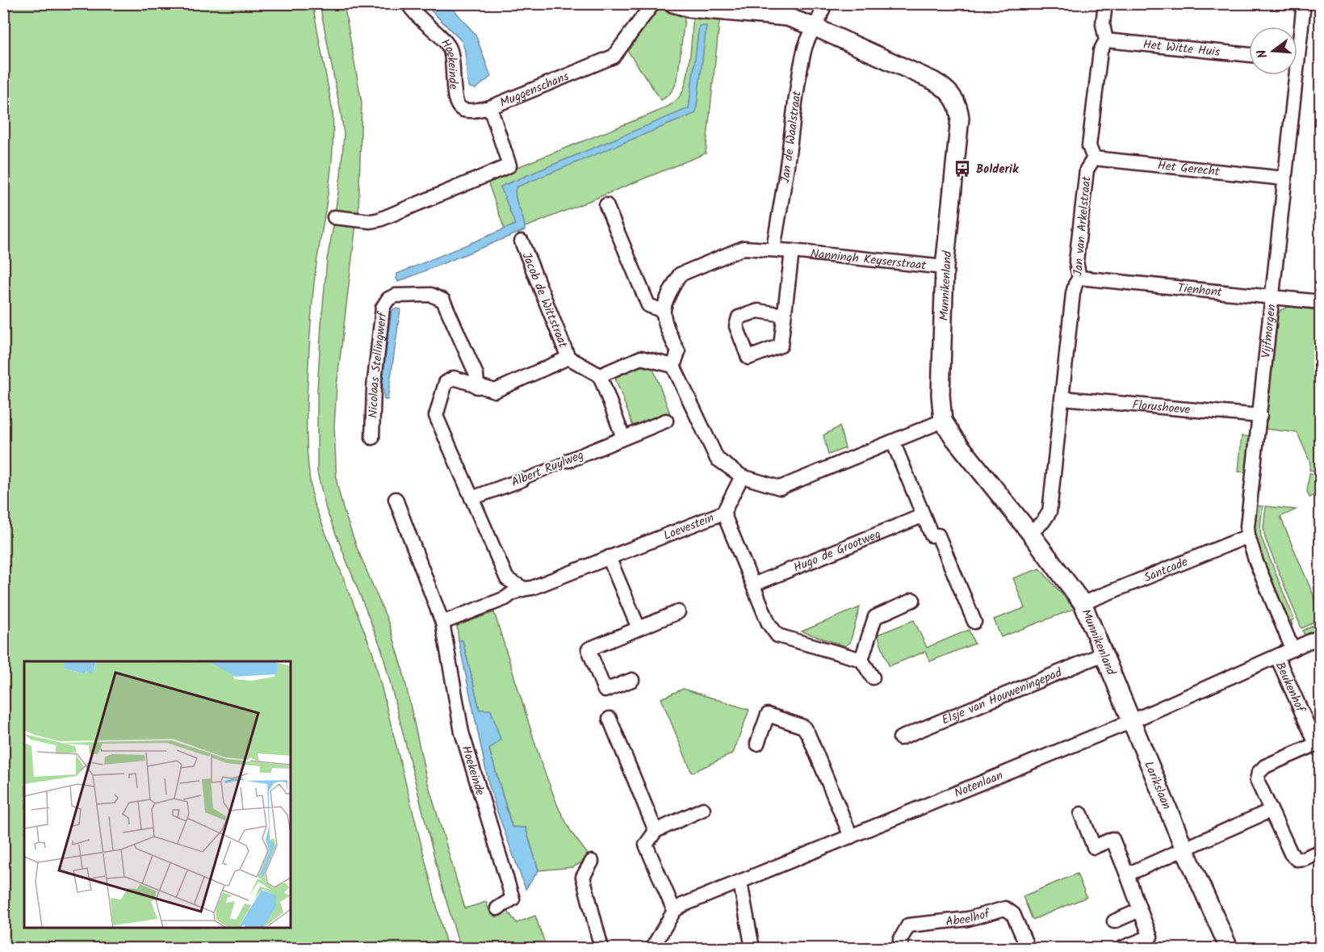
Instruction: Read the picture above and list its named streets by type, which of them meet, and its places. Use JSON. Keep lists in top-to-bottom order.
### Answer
{
  "streets": {
    "street": [
      "Het Witte Huis",
      "Hoekeinde",
      "Muggenschans",
      "Jan de Waalstraat",
      "Het Gerecht",
      "Jan van Arkelstraat",
      "Nanningh Keyserstraat",
      "Munnikenland",
      "Tienhont",
      "Jacob de Wittstraat",
      "Vijfmorgen",
      "Nicolaas Stellingwerf",
      "Florushoeve",
      "Albert Ruylweg",
      "Loevestein",
      "Hugo de Grootweg",
      "Santcade",
      "Beukenhof",
      "Elsje van Houweningepad",
      "Notenlaan",
      "Larikslaan",
      "Abeelhof"
    ]
  },
  "crossings": [
    ["Het Witte Huis", "Jan van Arkelstraat"],
    ["Hoekeinde", "Muggenschans"],
    ["Jan de Waalstraat", "Nanningh Keyserstraat"],
    ["Jan de Waalstraat", "Munnikenland"],
    ["Het Gerecht", "Jan van Arkelstraat"],
    ["Het Gerecht", "Vijfmorgen"],
    ["Jan van Arkelstraat", "Munnikenland"],
    ["Jan van Arkelstraat", "Tienhont"],
    ["Jan van Arkelstraat", "Florushoeve"],
    ["Nanningh Keyserstraat", "Munnikenland"],
    ["Munnikenland", "Santcade"],
    ["Munnikenland", "Elsje van Houweningepad"],
    ["Munnikenland", "Notenlaan"],
    ["Munnikenland", "Larikslaan"],
    ["Tienhont", "Vijfmorgen"],
    ["Vijfmorgen", "Florushoeve"],
    ["Vijfmorgen", "Santcade"],
    ["Vijfmorgen", "Notenlaan"],
    ["Beukenhof", "Notenlaan"],
    ["Notenlaan", "Larikslaan"]
  ],
  "places": {
    "bus stop": ["Bolderik"]
  },
  "north": "left"
}
